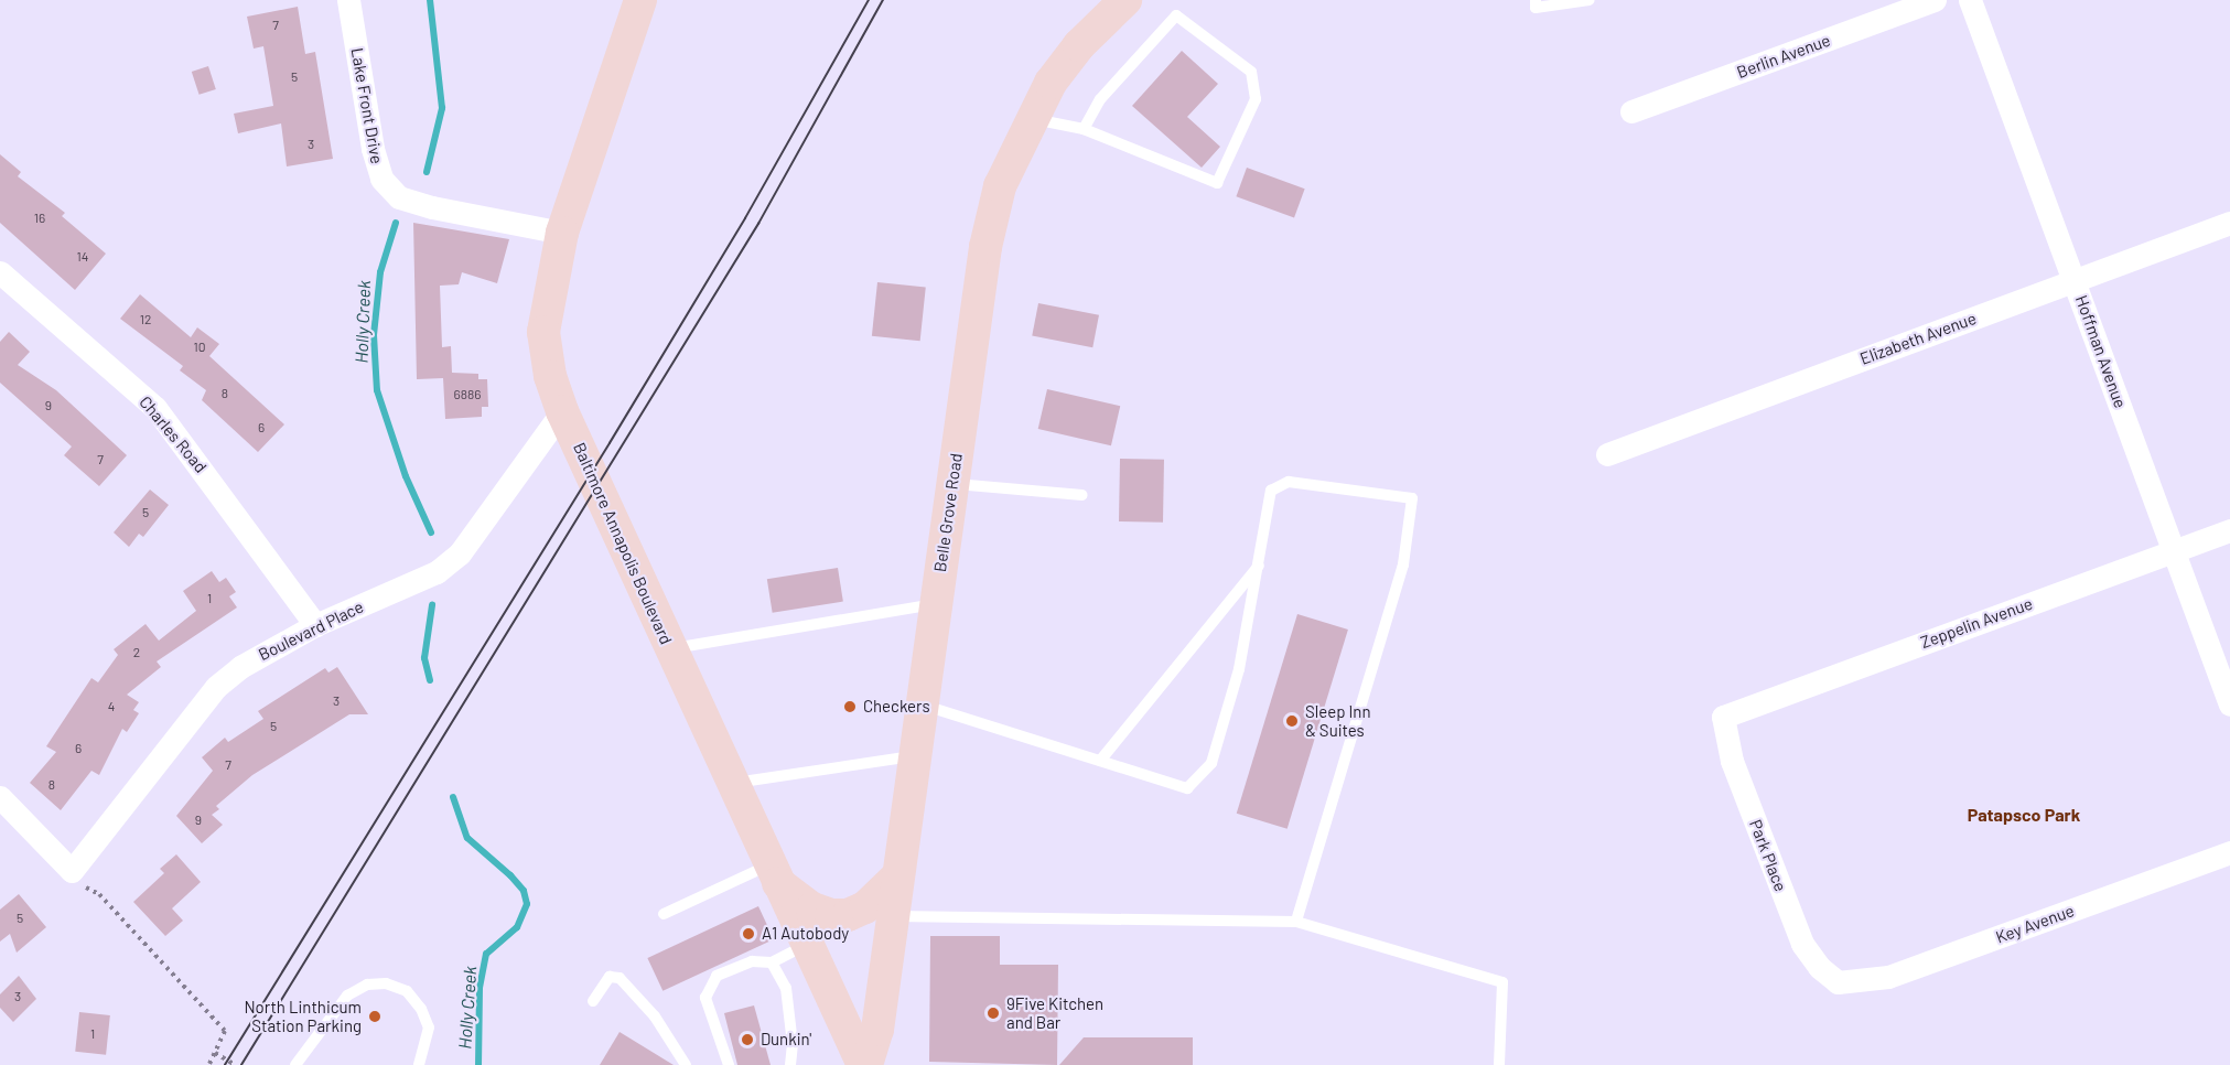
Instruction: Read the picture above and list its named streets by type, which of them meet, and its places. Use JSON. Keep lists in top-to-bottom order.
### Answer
{
  "streets": {
    "main road": ["Belle Grove Road", "Baltimore Annapolis Boulevard"],
    "street": [
      "Berlin Avenue",
      "Lake Front Drive",
      "Elizabeth Avenue",
      "Hoffman Avenue",
      "Charles Road",
      "Zeppelin Avenue",
      "Boulevard Place",
      "Park Place",
      "Key Avenue"
    ]
  },
  "crossings": [
    ["Lake Front Drive", "Baltimore Annapolis Boulevard"],
    ["Elizabeth Avenue", "Hoffman Avenue"],
    ["Hoffman Avenue", "Zeppelin Avenue"],
    ["Charles Road", "Boulevard Place"],
    ["Belle Grove Road", "Baltimore Annapolis Boulevard"],
    ["Baltimore Annapolis Boulevard", "Boulevard Place"],
    ["Zeppelin Avenue", "Park Place"],
    ["Park Place", "Key Avenue"]
  ],
  "districts": ["Patapsco Park"],
  "water": ["Holly Creek"],
  "places": [
    "Checkers",
    "Sleep Inn & Suites",
    "A1 Autobody",
    "9Five Kitchen and Bar",
    "North Linthicum Station Parking",
    "Dunkin'"
  ],
  "house_numbers": [
    "7",
    "5",
    "3",
    "16",
    "14",
    "12",
    "10",
    "8",
    "6886",
    "9",
    "6",
    "7",
    "5",
    "1",
    "2",
    "3",
    "4",
    "5",
    "6",
    "7",
    "8",
    "9",
    "5",
    "3",
    "1"
  ]
}
